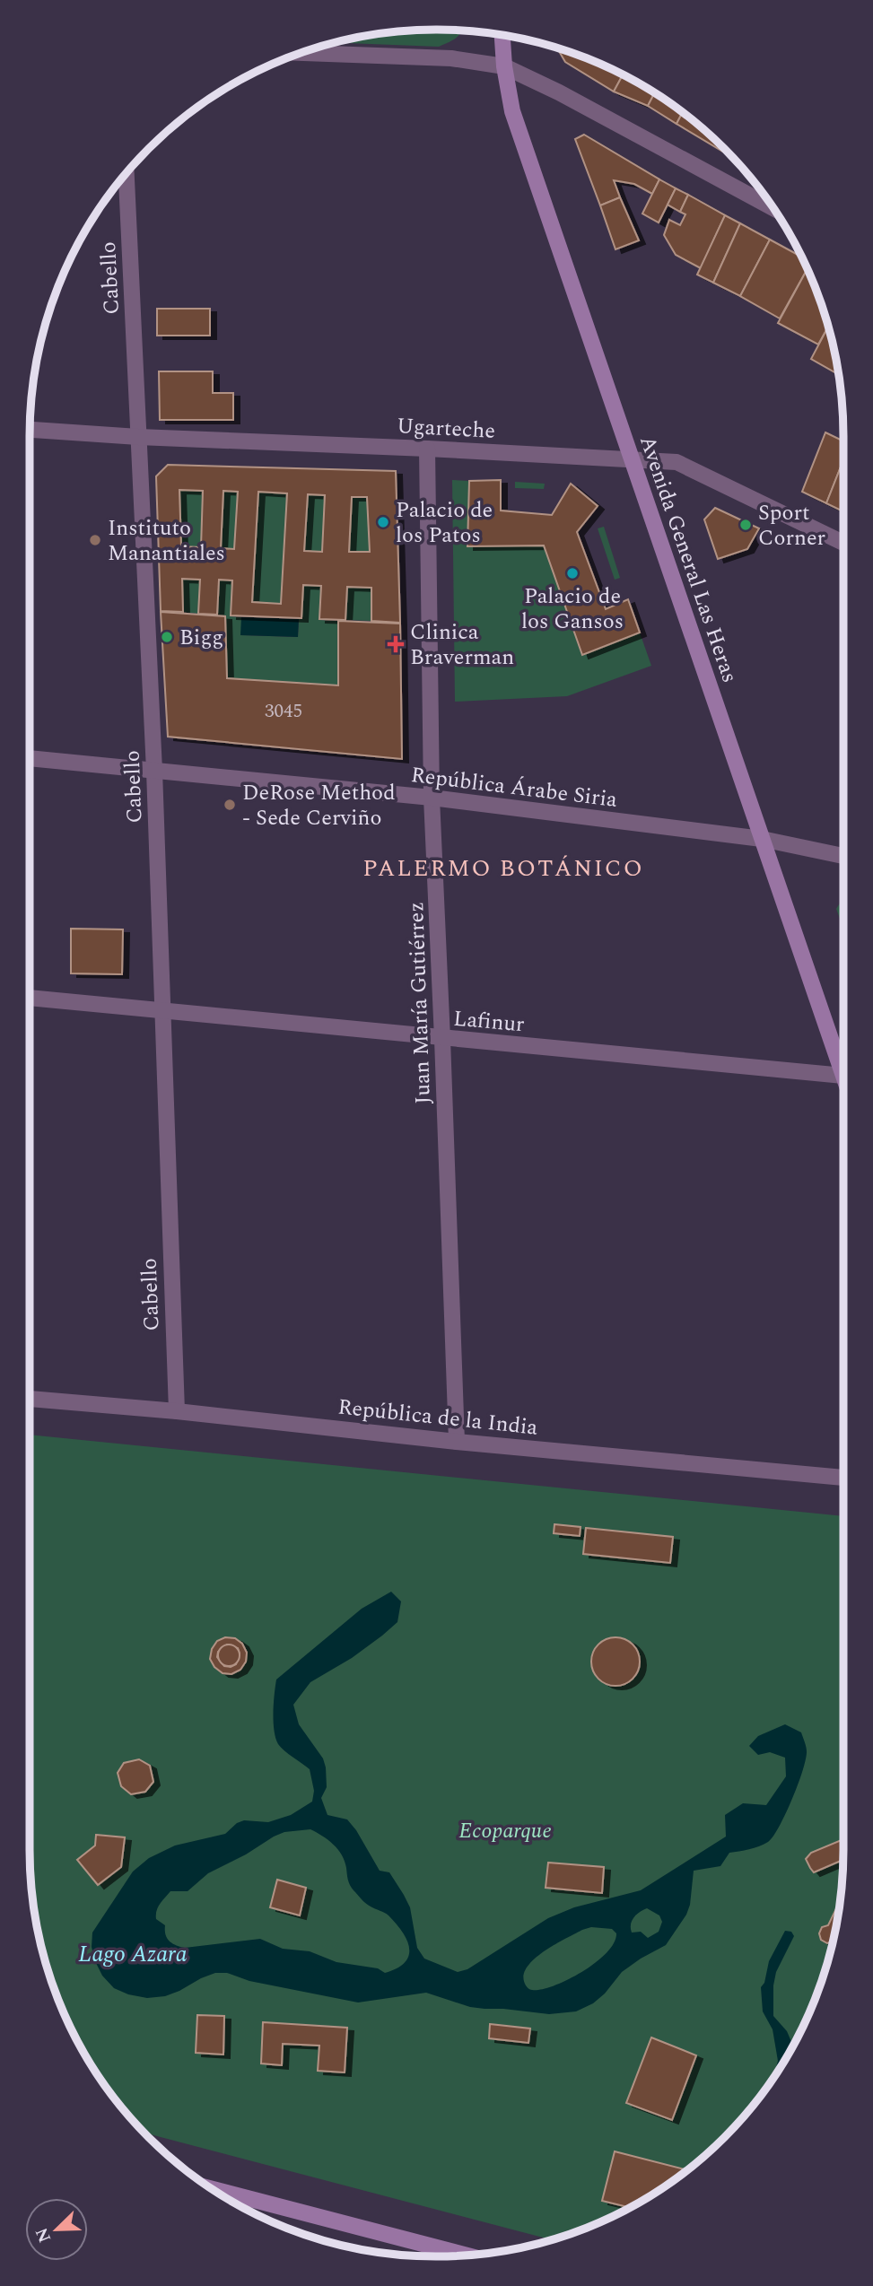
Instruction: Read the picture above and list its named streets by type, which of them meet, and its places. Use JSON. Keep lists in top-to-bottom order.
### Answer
{
  "streets": {
    "main road": ["Avenida General Las Heras"],
    "street": [
      "Cabello",
      "Ugarteche",
      "República Árabe Siria",
      "Juan María Gutiérrez",
      "Lafinur",
      "República de la India"
    ]
  },
  "crossings": [
    ["Cabello", "Ugarteche"],
    ["Cabello", "República Árabe Siria"],
    ["Cabello", "Lafinur"],
    ["Cabello", "República de la India"],
    ["Ugarteche", "Avenida General Las Heras"],
    ["Ugarteche", "Juan María Gutiérrez"],
    ["Avenida General Las Heras", "República Árabe Siria"],
    ["Avenida General Las Heras", "Lafinur"],
    ["República Árabe Siria", "Juan María Gutiérrez"],
    ["Juan María Gutiérrez", "Lafinur"],
    ["Juan María Gutiérrez", "República de la India"]
  ],
  "districts": ["PALERMO BOTÁNICO"],
  "water": ["Lago Azara"],
  "parks": ["Ecoparque"],
  "places": {
    "other": [
      "Palacio de los Patos",
      "Sport Corner",
      "Instituto Manantiales",
      "Palacio de los Gansos",
      "Bigg",
      "DeRose Method - Sede Cerviño"
    ],
    "health": ["Clinica Braverman"]
  },
  "house_numbers": ["3045"],
  "north": "bottom left"
}
